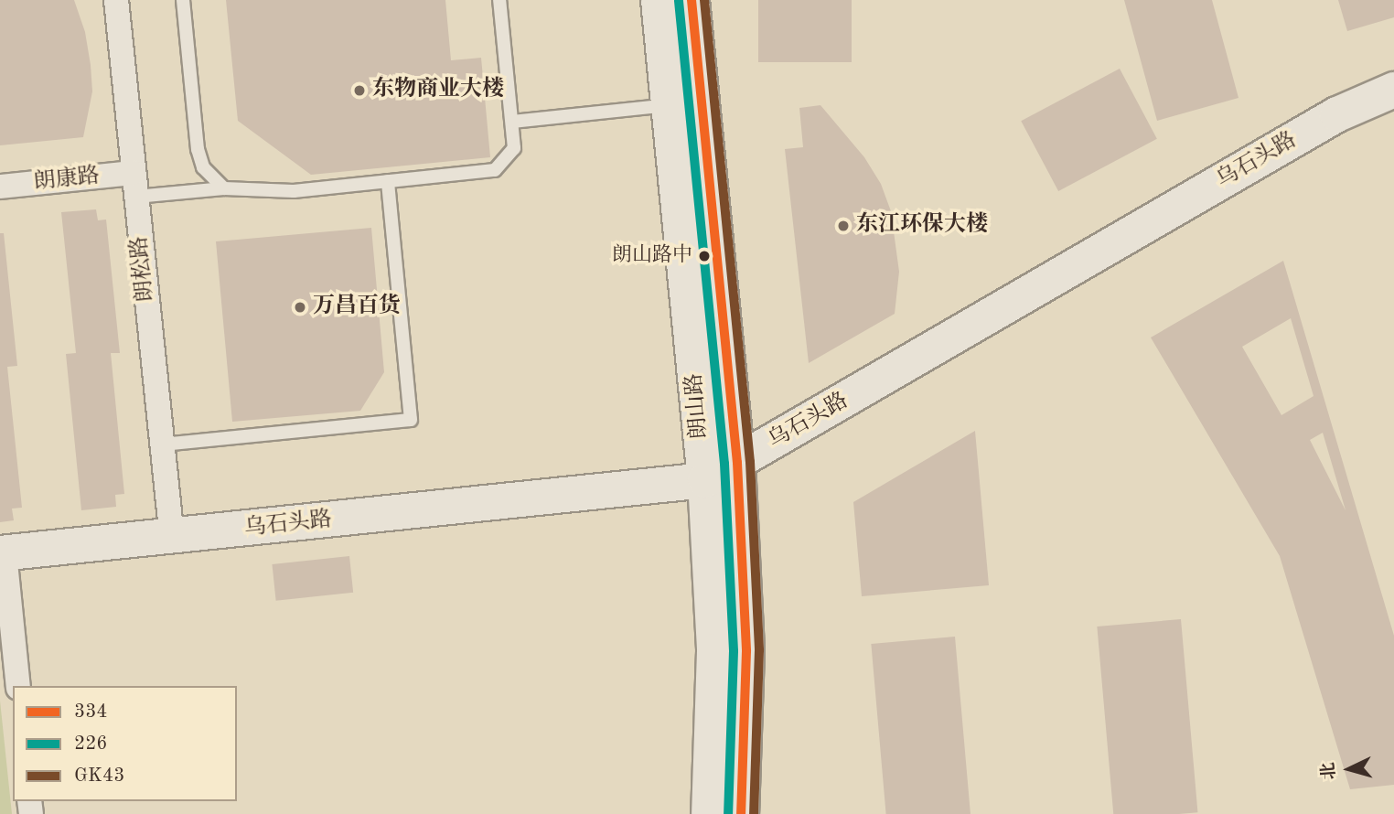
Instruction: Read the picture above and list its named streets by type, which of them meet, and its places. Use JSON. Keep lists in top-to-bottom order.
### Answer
{
  "streets": {
    "main road": ["乌石头路", "朗山路"],
    "street": ["朗康路", "朗松路"]
  },
  "crossings": [
    ["乌石头路", "朗松路"],
    ["乌石头路", "朗山路"],
    ["朗康路", "朗松路"]
  ],
  "places": [
    "东物商业大楼",
    "东江环保大楼",
    "朗山路中",
    "万昌百货"
  ],
  "lines": ["transit line 334", "transit line GK43", "transit line 226"],
  "legend": ["334", "226", "GK43"],
  "north": "left"
}
